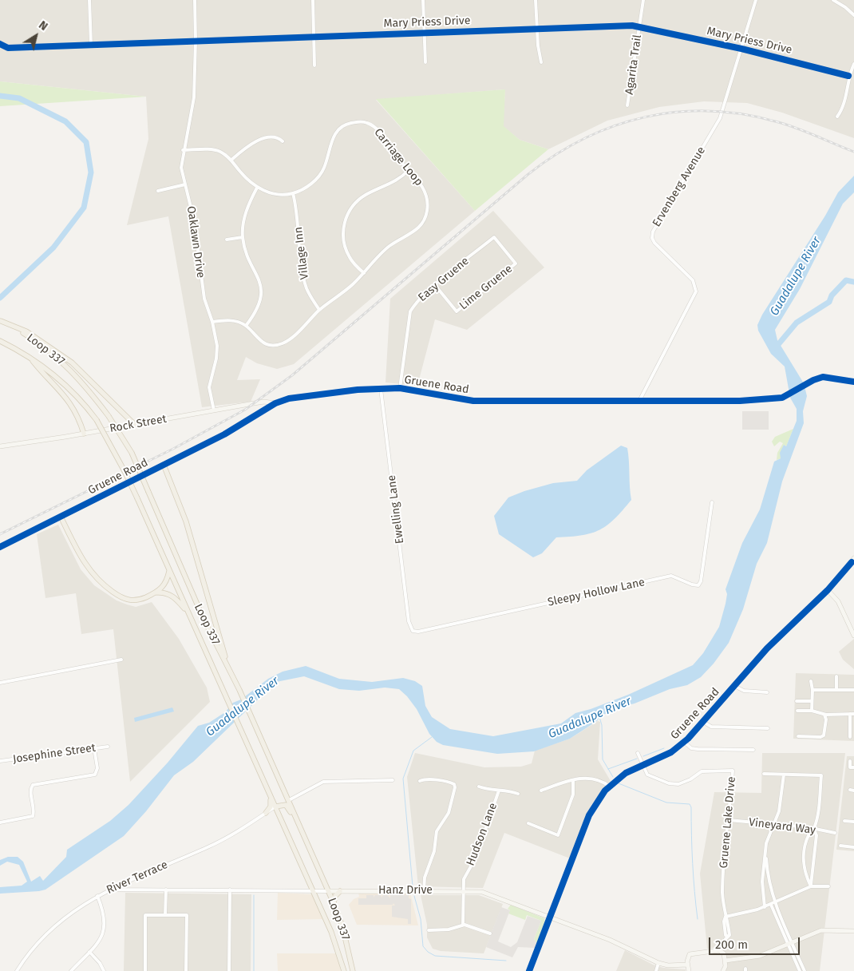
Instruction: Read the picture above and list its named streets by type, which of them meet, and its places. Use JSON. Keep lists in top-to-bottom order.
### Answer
{
  "streets": {
    "main road": ["Loop 337"],
    "street": [
      "Mary Priess Drive",
      "Agarita Trail",
      "Carriage Loop",
      "Ervenberg Avenue",
      "Oaklawn Drive",
      "Village Inn",
      "Easy Gruene",
      "Lime Gruene",
      "Gruene Road",
      "Rock Street",
      "Ewelling Lane",
      "Sleepy Hollow Lane",
      "Josephine Street",
      "Gruene Lake Drive",
      "Vineyard Way",
      "Hudson Lane",
      "River Terrace",
      "Hanz Drive"
    ]
  },
  "crossings": [
    ["Mary Priess Drive", "Agarita Trail"],
    ["Mary Priess Drive", "Ervenberg Avenue"],
    ["Mary Priess Drive", "Oaklawn Drive"],
    ["Carriage Loop", "Oaklawn Drive"],
    ["Carriage Loop", "Village Inn"],
    ["Ervenberg Avenue", "Gruene Road"],
    ["Oaklawn Drive", "Rock Street"],
    ["Easy Gruene", "Lime Gruene"],
    ["Easy Gruene", "Gruene Road"],
    ["Loop 337", "River Terrace"],
    ["Loop 337", "Hanz Drive"],
    ["Gruene Road", "Rock Street"],
    ["Gruene Road", "Ewelling Lane"],
    ["Gruene Road", "Gruene Lake Drive"],
    ["Gruene Road", "Hanz Drive"],
    ["Ewelling Lane", "Sleepy Hollow Lane"],
    ["Gruene Lake Drive", "Vineyard Way"],
    ["Hudson Lane", "Hanz Drive"],
    ["River Terrace", "Hanz Drive"]
  ],
  "water": ["Guadalupe River"],
  "scale_bar": "200 m",
  "north": "top right"
}
